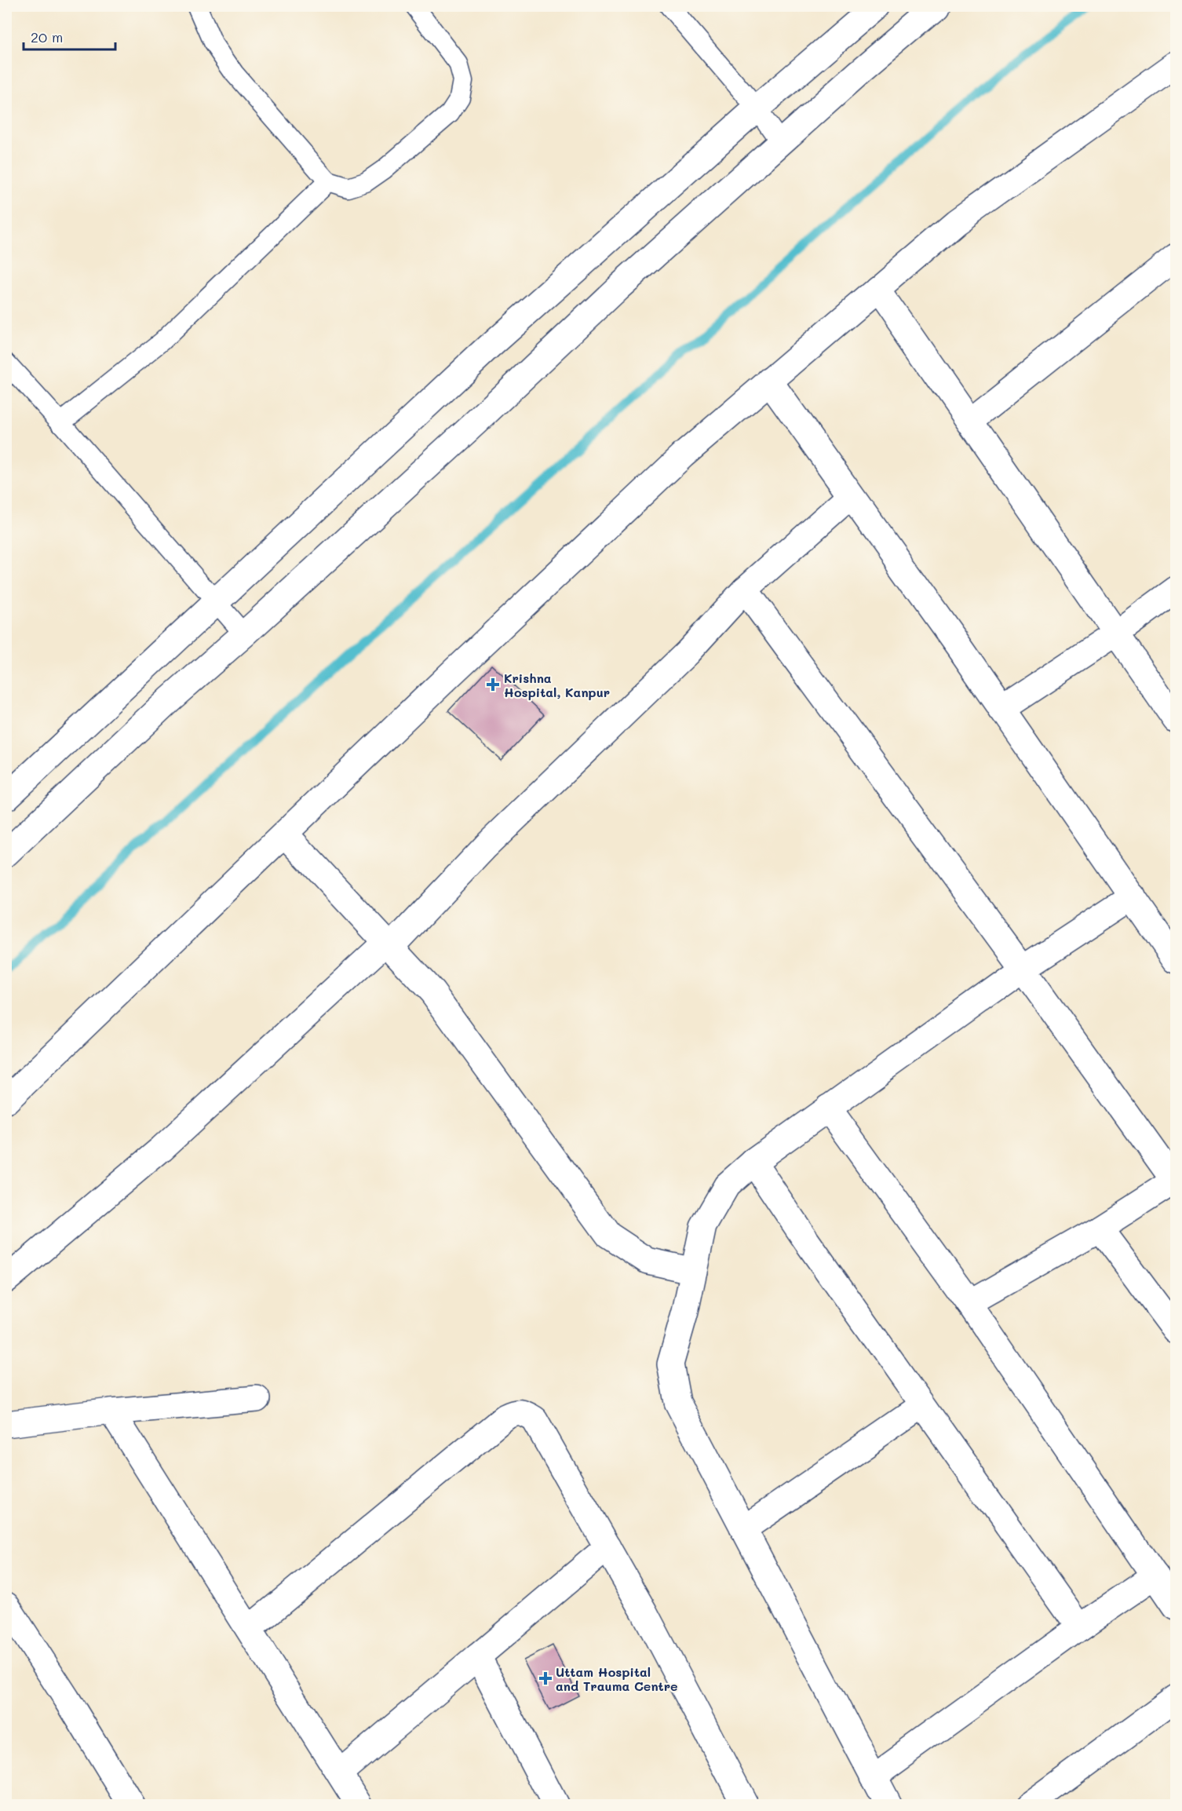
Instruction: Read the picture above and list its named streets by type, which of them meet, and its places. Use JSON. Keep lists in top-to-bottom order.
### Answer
{
  "places": {
    "health": ["Krishna Hospital, Kanpur", "Uttam Hospital and Trauma Centre"]
  },
  "scale_bar": "20 m"
}
